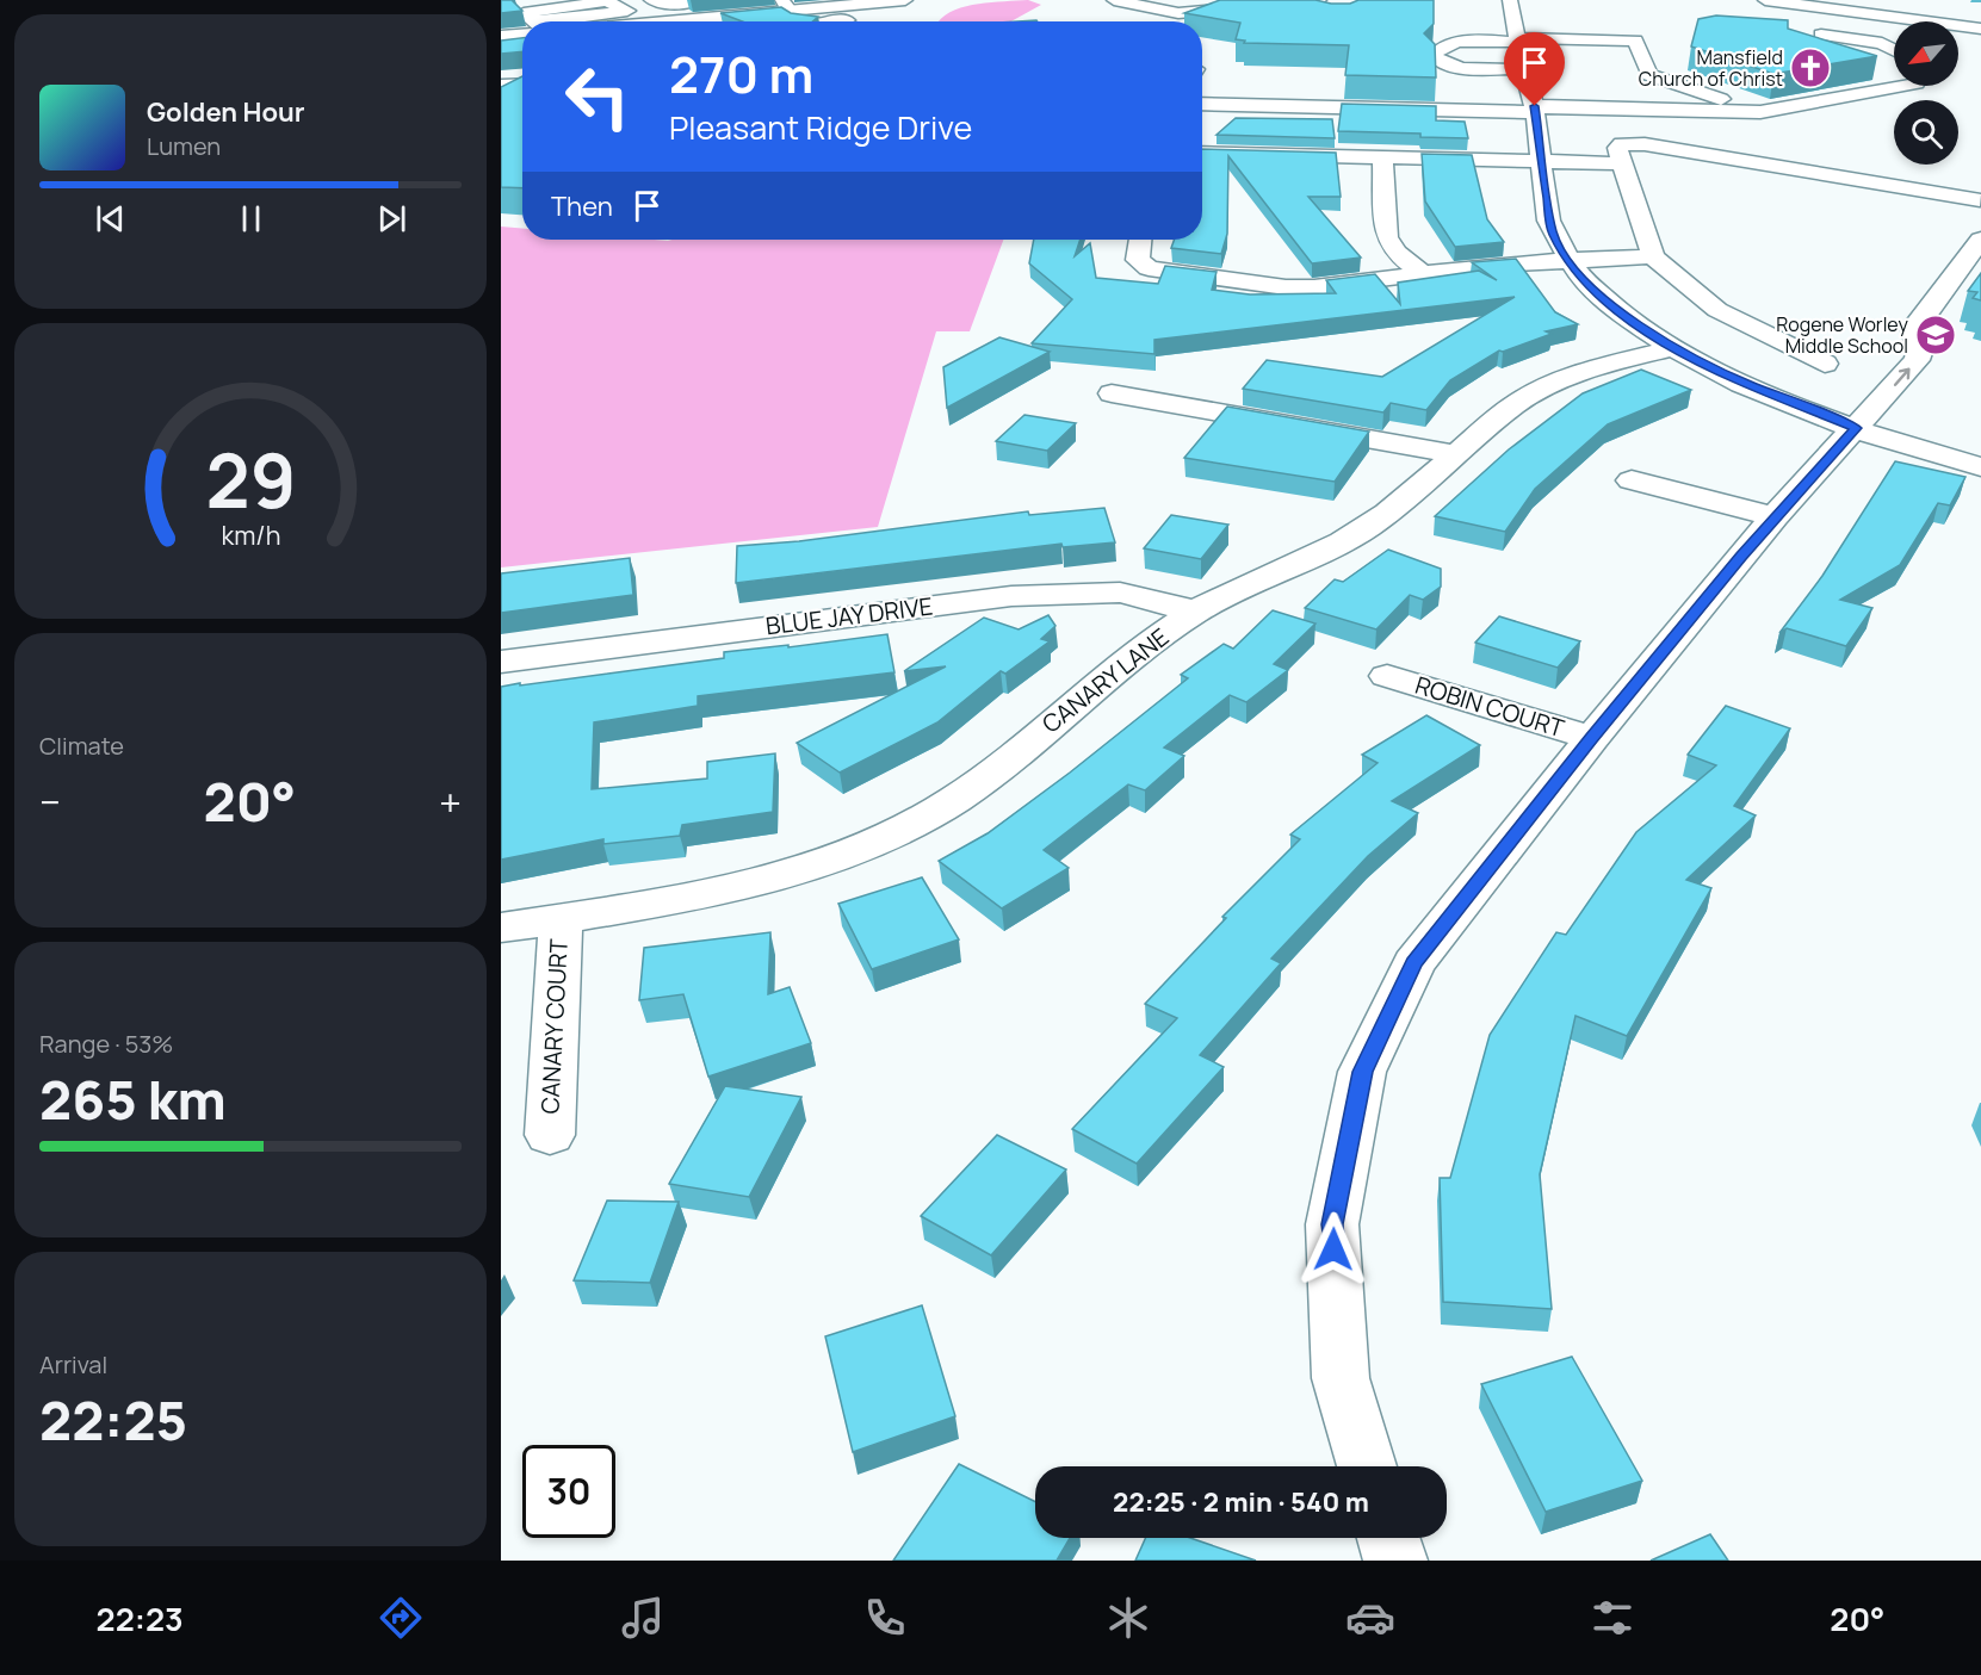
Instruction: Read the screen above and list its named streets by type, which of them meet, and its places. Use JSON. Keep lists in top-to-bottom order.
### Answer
{
  "streets": {
    "street": [
      "BLUE JAY DRIVE",
      "CANARY LANE",
      "ROBIN COURT",
      "CANARY COURT"
    ]
  },
  "crossings": [
    ["BLUE JAY DRIVE", "CANARY LANE"],
    ["CANARY LANE", "CANARY COURT"]
  ],
  "places": {
    "church": ["Mansfield Church of Christ"],
    "school or university": ["Rogene Worley Middle School"]
  },
  "north": "bottom left",
  "page": {
    "turn": ["270 m", "Pleasant Ridge Drive"],
    "song": ["Golden Hour", "Lumen"],
    "then": "Then",
    "tile": [
      "Climate",
      ["Range · 53%", "265 km"],
      ["Arrival", "22:25"]
    ],
    "heat": ["−", "20°", "+"],
    "limit": "30",
    "trip": "22:25 · 2 min · 540 m",
    "tabs": ["22:23", "20°"],
    "gauge": ["29", "km/h"]
  }
}
